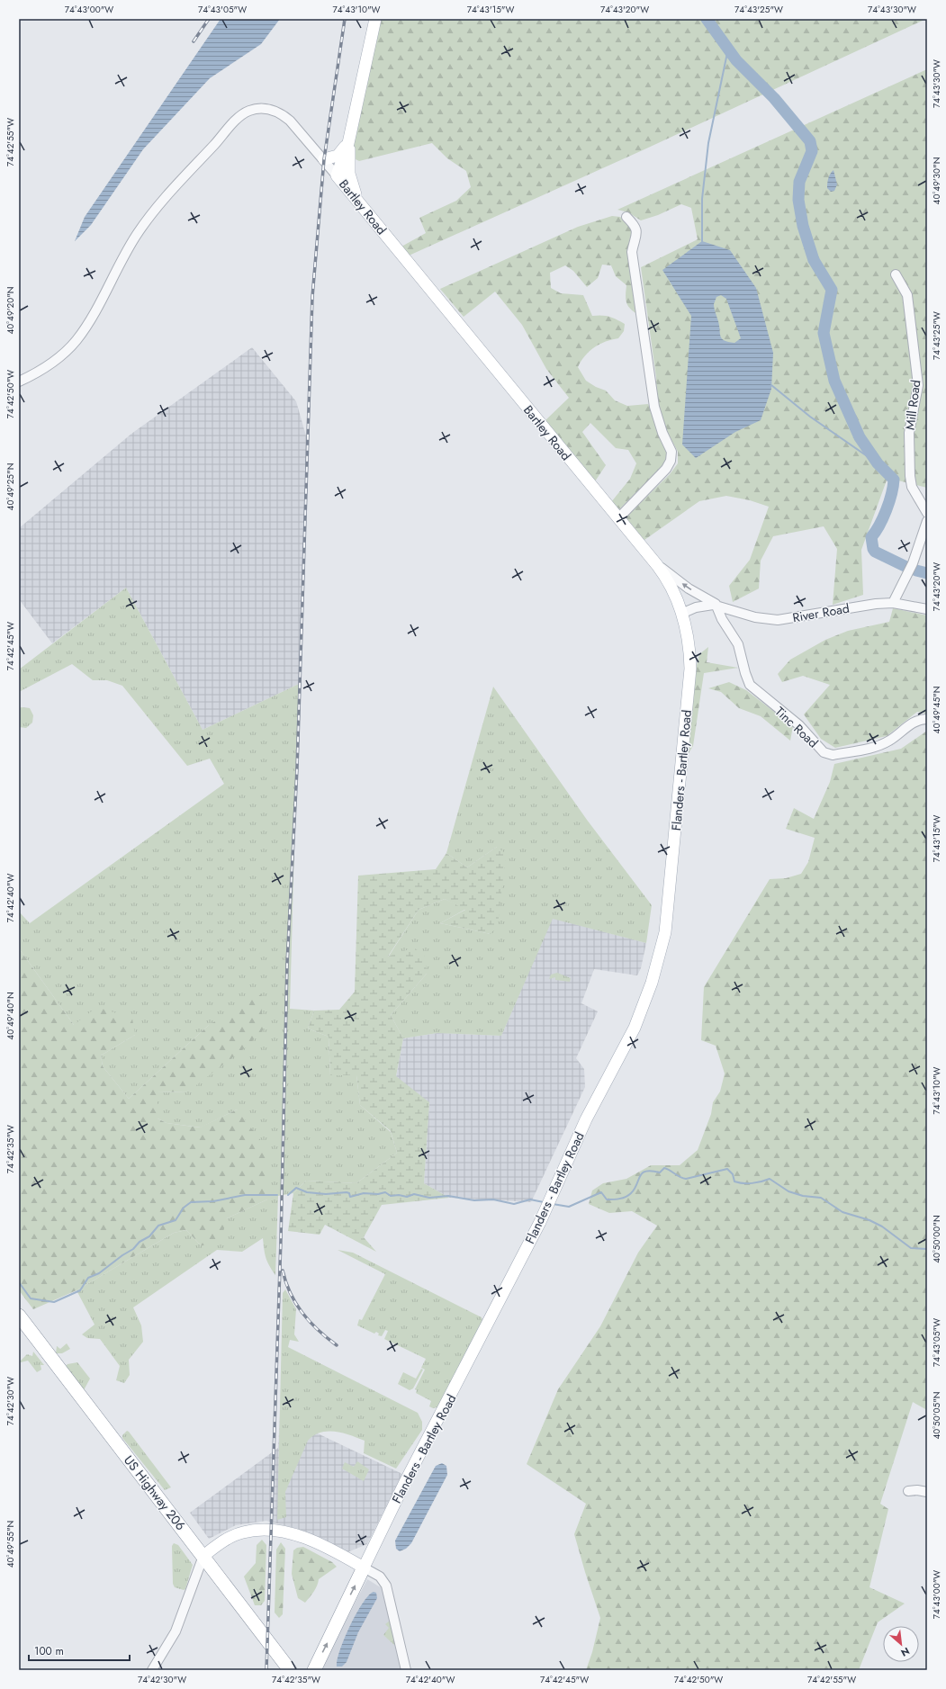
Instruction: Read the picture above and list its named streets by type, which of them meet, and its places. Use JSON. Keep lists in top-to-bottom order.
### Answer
{
  "streets": {
    "highway": ["US Highway 206"],
    "main road": ["Bartley Road", "Flanders - Bartley Road"],
    "street": ["Mill Road", "River Road", "Tinc Road"]
  },
  "crossings": [
    ["Bartley Road", "River Road"],
    ["Bartley Road", "Flanders - Bartley Road"],
    ["River Road", "Tinc Road"],
    ["River Road", "Flanders - Bartley Road"]
  ],
  "scale_bar": "100 m",
  "north": "bottom right",
  "coordinates": [
    "74°43'00\"W",
    "74°43'05\"W",
    "74°43'10\"W",
    "74°43'15\"W",
    "74°43'20\"W",
    "74°43'25\"W",
    "74°43'30\"W",
    "74°42'55\"W",
    "40°49'30\"N",
    "40°49'20\"N",
    "74°42'50\"W",
    "40°49'25\"N",
    "74°42'45\"W",
    "40°49'45\"N",
    "74°42'40\"W",
    "40°49'40\"N",
    "74°42'35\"W",
    "40°50'00\"N",
    "74°42'30\"W",
    "40°50'05\"N",
    "40°49'55\"N"
  ]
}
